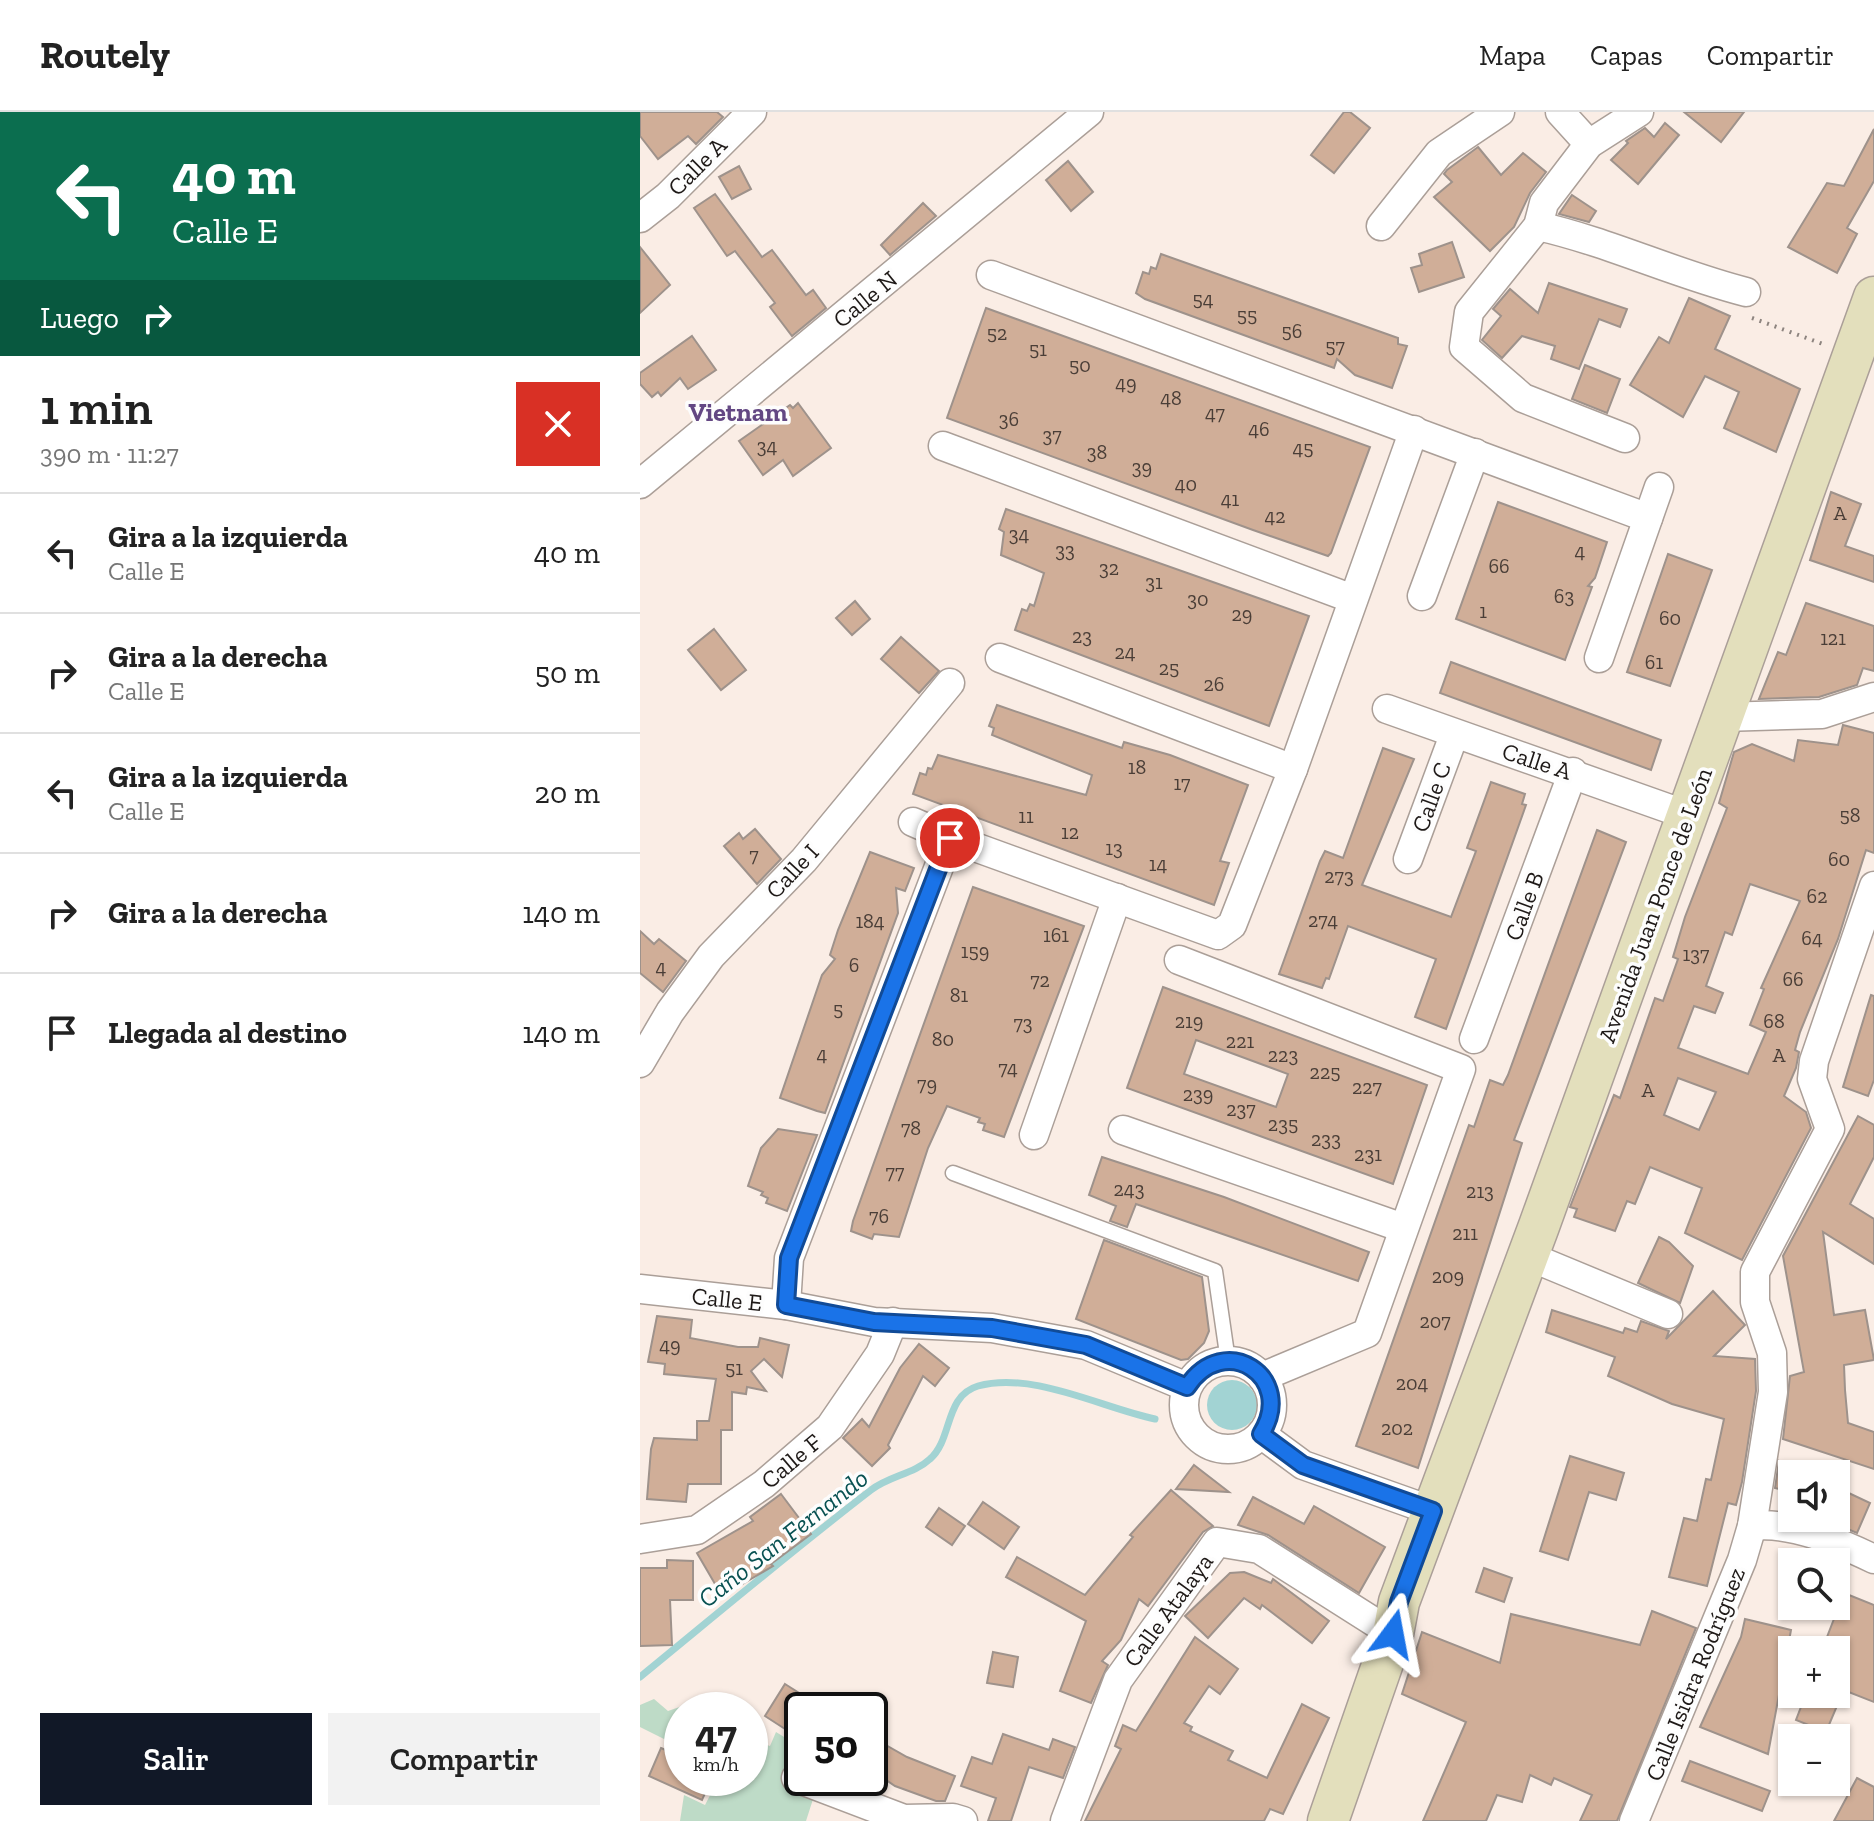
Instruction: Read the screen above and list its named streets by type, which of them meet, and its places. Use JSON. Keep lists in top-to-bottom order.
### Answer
{
  "streets": {
    "main road": ["Avenida Juan Ponce de León"],
    "street": [
      "Calle A",
      "Calle N",
      "Calle C",
      "Calle I",
      "Calle B",
      "Calle E",
      "Calle F",
      "Calle Atalaya",
      "Calle Isidra Rodríguez"
    ]
  },
  "crossings": [
    ["Calle A", "Calle C"],
    ["Calle A", "Avenida Juan Ponce de León"],
    ["Calle A", "Calle B"],
    ["Avenida Juan Ponce de León", "Calle Atalaya"],
    ["Calle E", "Calle F"]
  ],
  "districts": ["Vietnam"],
  "water": ["Caño San Fernando"],
  "house_numbers": [
    "54",
    "55",
    "56",
    "52",
    "57",
    "51",
    "50",
    "49",
    "48",
    "47",
    "36",
    "46",
    "37",
    "34",
    "45",
    "38",
    "39",
    "40",
    "41",
    "A",
    "42",
    "34",
    "33",
    "4",
    "66",
    "32",
    "31",
    "63",
    "30",
    "1",
    "29",
    "60",
    "23",
    "121",
    "24",
    "61",
    "25",
    "26",
    "18",
    "17",
    "58",
    "11",
    "12",
    "13",
    "7",
    "60",
    "14",
    "273",
    "62",
    "274",
    "184",
    "161",
    "64",
    "159",
    "137",
    "6",
    "4",
    "66",
    "72",
    "81",
    "5",
    "219",
    "68",
    "73",
    "80",
    "221",
    "4",
    "223",
    "A",
    "74",
    "225",
    "79",
    "227",
    "A",
    "239",
    "237",
    "235",
    "78",
    "233",
    "231",
    "77",
    "243",
    "213",
    "76",
    "211",
    "209",
    "207",
    "49",
    "51",
    "204",
    "202"
  ],
  "page": {
    "header": "Routely",
    "nav": ["Mapa", "Capas", "Compartir"],
    "turn": ["40 m", "Calle E"],
    "then": "Luego",
    "heading": ["1 min", "390 m · 11:27"],
    "list": [
      {
        "name": "Gira a la izquierda",
        "note": "Calle E",
        "value": "40 m"
      },
      {
        "name": "Gira a la derecha",
        "note": "Calle E",
        "value": "50 m"
      },
      {
        "name": "Gira a la izquierda",
        "note": "Calle E",
        "value": "20 m"
      },
      {
        "name": "Gira a la derecha",
        "value": "140 m"
      },
      {
        "name": "Llegada al destino",
        "value": "140 m"
      }
    ],
    "map_buttons": ["+", "−"],
    "speed": "47 km/h",
    "limit": "50",
    "buttons": ["Salir", "Compartir"]
  }
}
